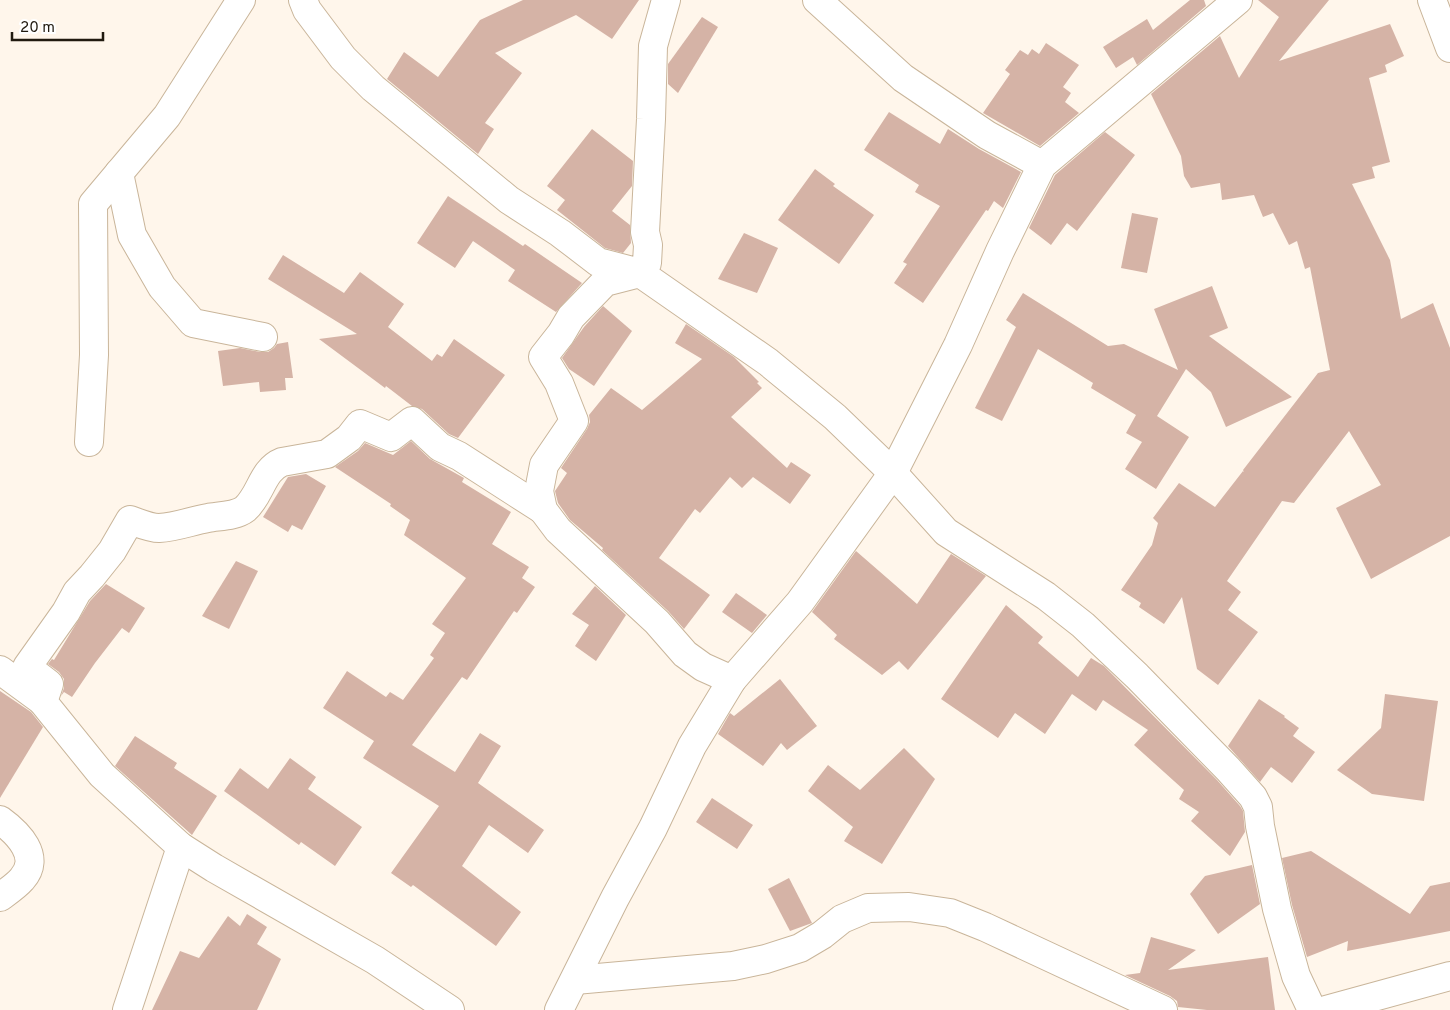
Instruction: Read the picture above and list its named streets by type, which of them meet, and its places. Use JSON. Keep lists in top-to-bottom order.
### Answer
{
  "scale_bar": "20 m"
}
